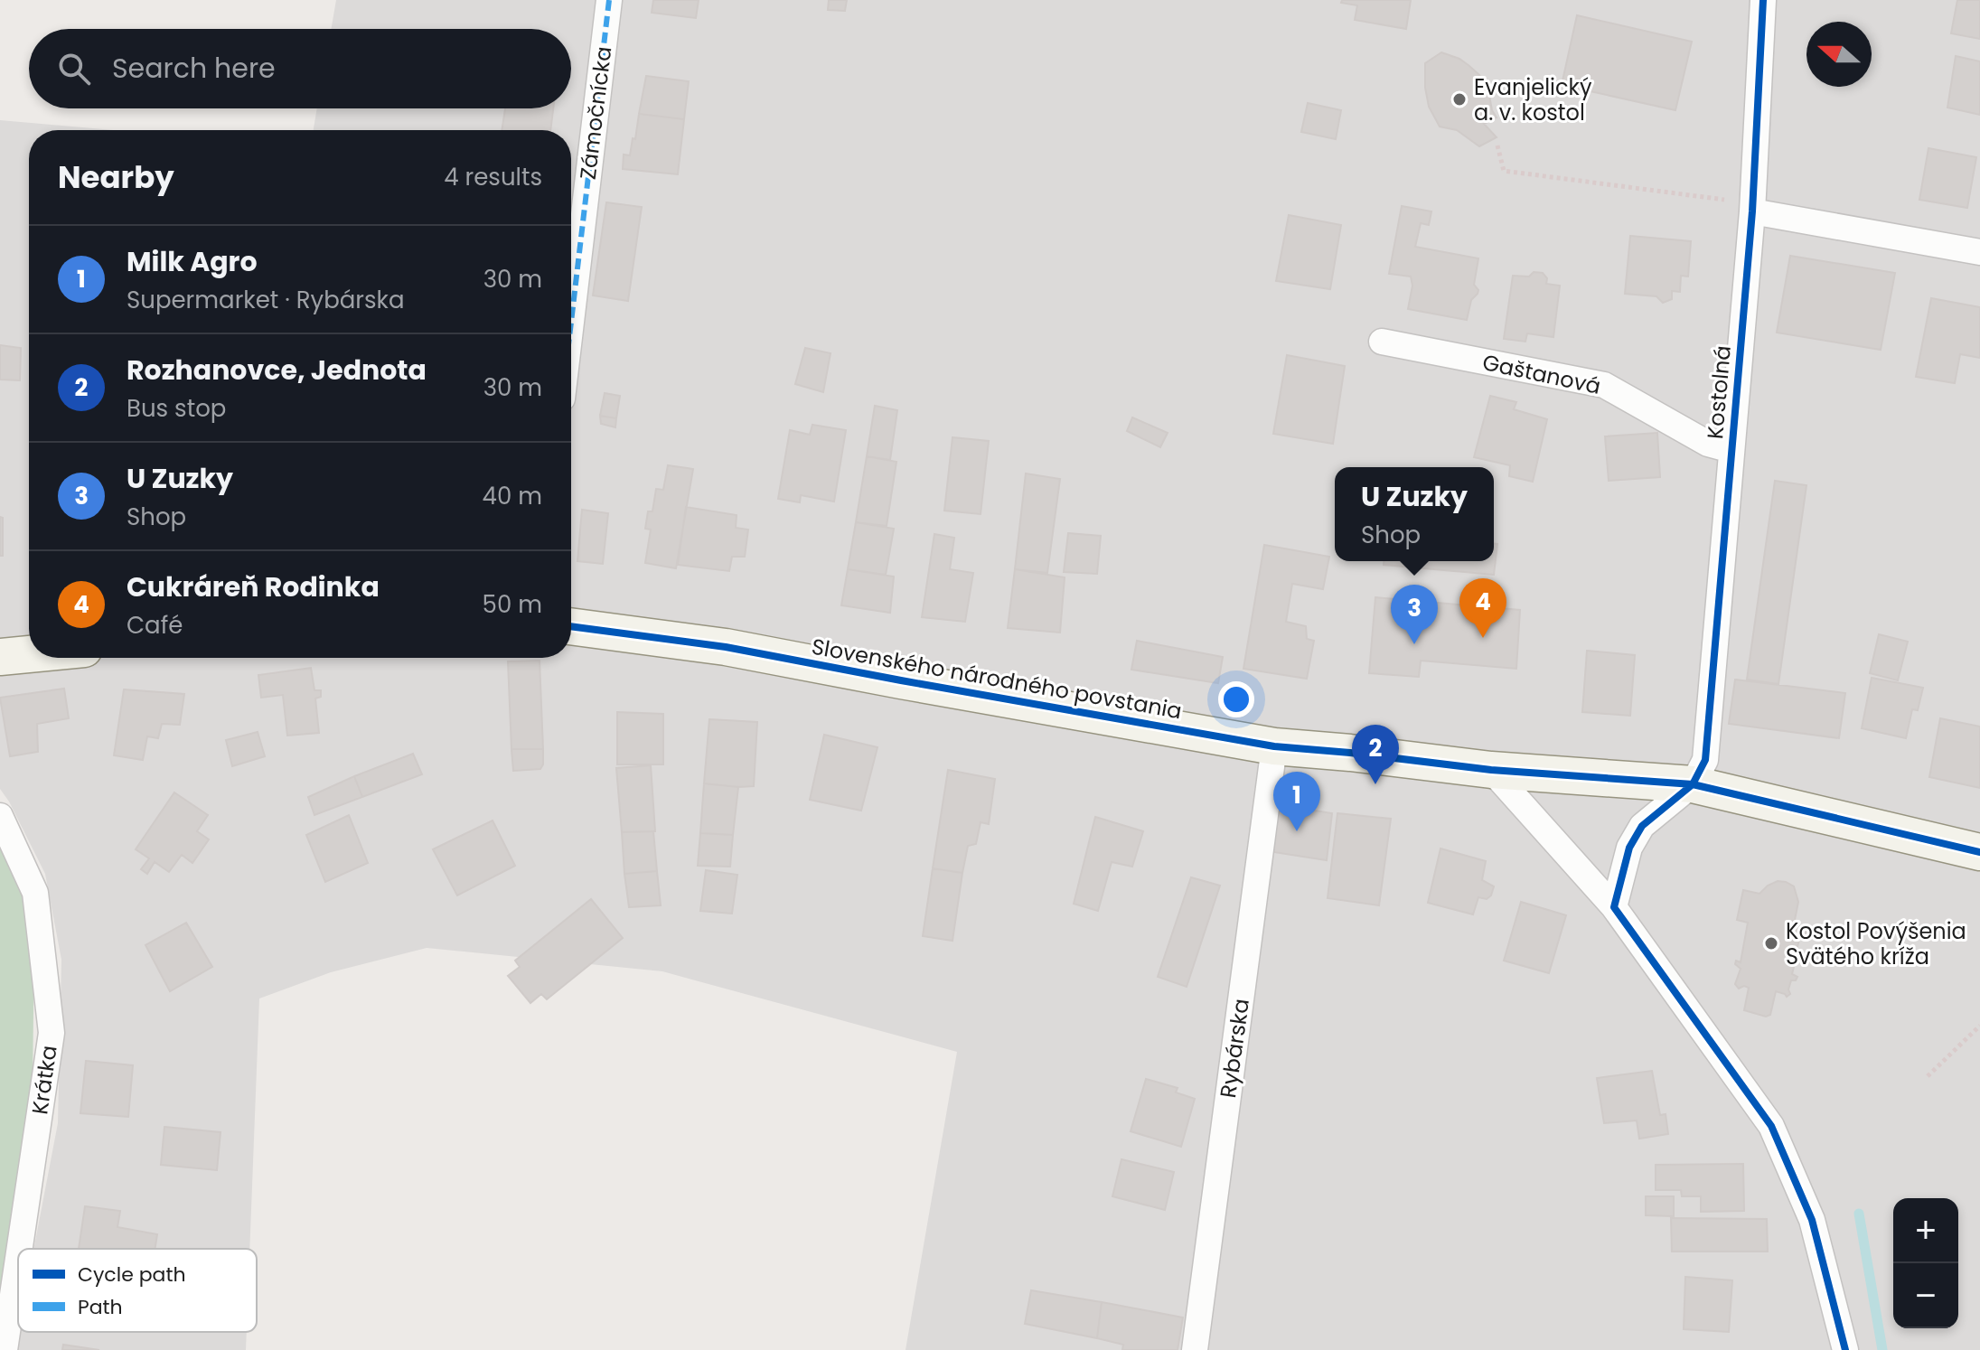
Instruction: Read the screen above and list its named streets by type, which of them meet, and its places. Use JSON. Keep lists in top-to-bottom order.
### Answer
{
  "streets": {
    "street": [
      "Zámočnícka",
      "Gaštanová",
      "Kostolná",
      "Slovenského národného povstania",
      "Rybárska",
      "Krátka"
    ]
  },
  "crossings": [
    ["Gaštanová", "Kostolná"],
    ["Kostolná", "Slovenského národného povstania"],
    ["Slovenského národného povstania", "Rybárska"]
  ],
  "places": ["Evanjelický a. v. kostol", "Kostol Povýšenia Svätého kríža"],
  "legend": ["Cycle path", "Path"],
  "north": "left",
  "page": {
    "search": "Search here",
    "heading": ["Nearby", "4 results"],
    "list": [
      {
        "mark": "1",
        "name": "Milk Agro",
        "note": "Supermarket · Rybárska",
        "value": "30 m"
      },
      {
        "mark": "2",
        "name": "Rozhanovce, Jednota",
        "note": "Bus stop",
        "value": "30 m"
      },
      {
        "mark": "3",
        "name": "U Zuzky",
        "note": "Shop",
        "value": "40 m"
      },
      {
        "mark": "4",
        "name": "Cukráreň Rodinka",
        "note": "Café",
        "value": "50 m"
      }
    ],
    "popup": ["U Zuzky", "Shop"],
    "pins": [
      "4",
      "3",
      "2",
      "1"
    ],
    "map_buttons": ["+", "−"]
  }
}
